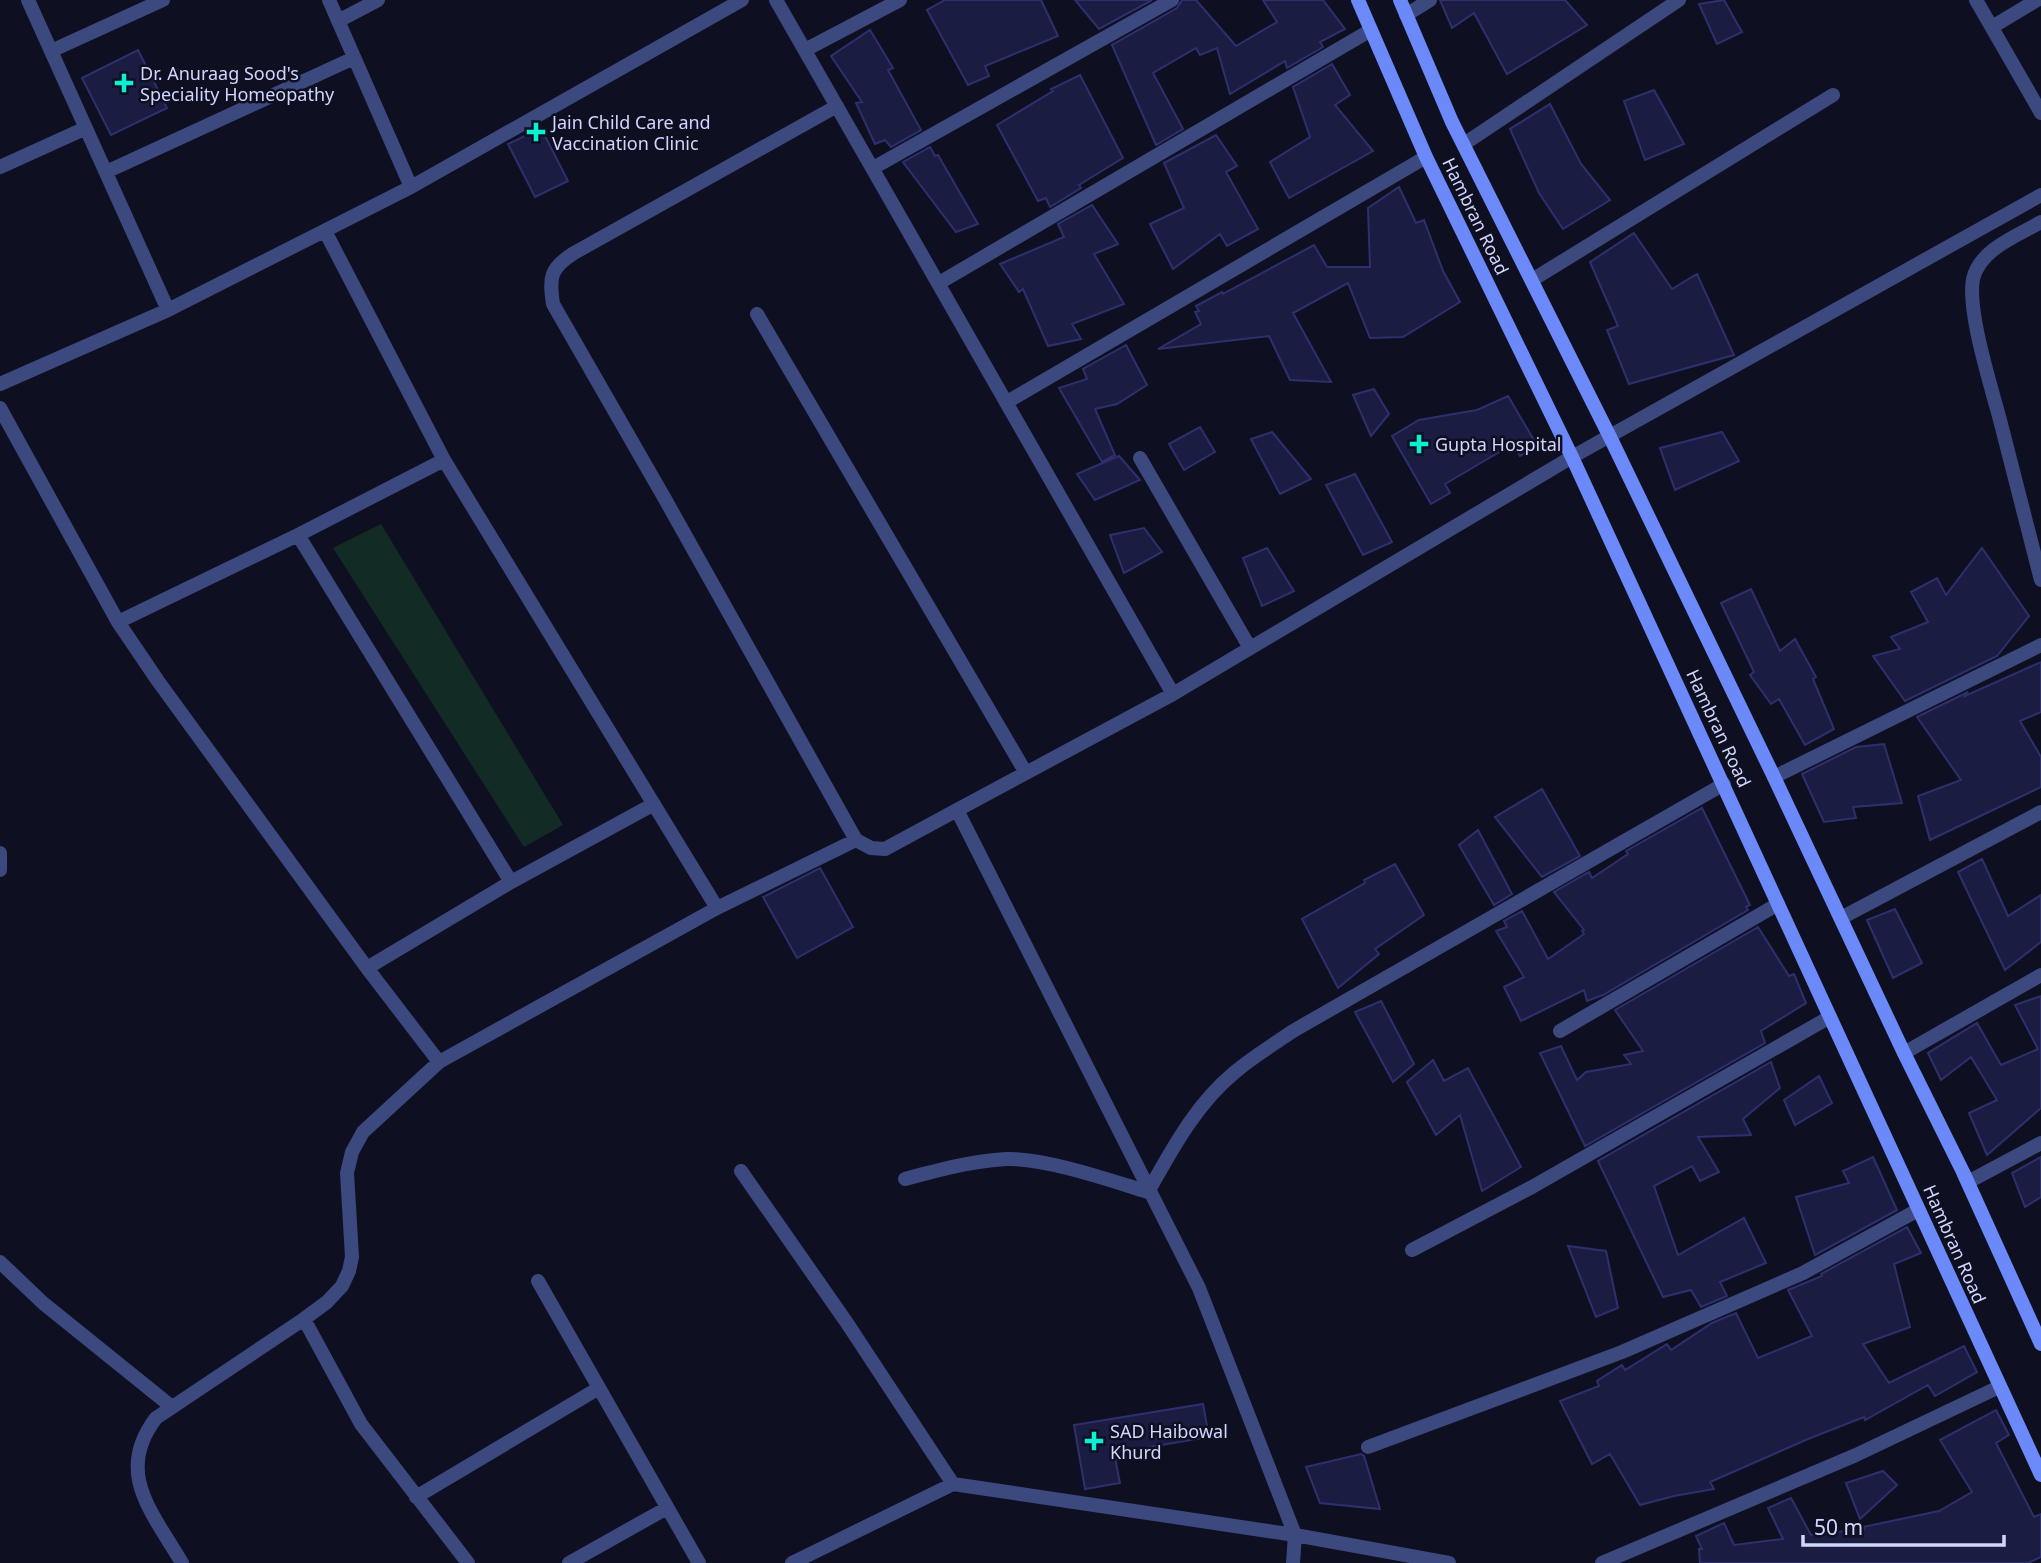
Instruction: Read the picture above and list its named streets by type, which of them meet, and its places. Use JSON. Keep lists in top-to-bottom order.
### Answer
{
  "streets": {
    "main road": ["Hambran Road"]
  },
  "places": {
    "health": [
      "Dr. Anuraag Sood's Speciality Homeopathy",
      "Jain Child Care and Vaccination Clinic",
      "Gupta Hospital",
      "SAD Haibowal Khurd"
    ]
  },
  "scale_bar": "50 m"
}
